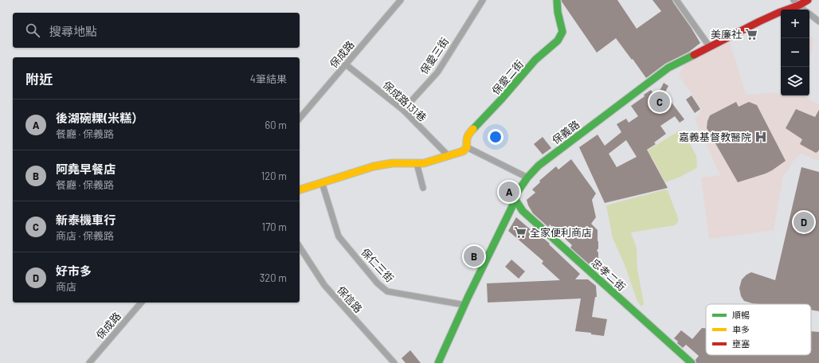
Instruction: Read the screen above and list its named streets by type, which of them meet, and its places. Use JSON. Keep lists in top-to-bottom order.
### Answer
{
  "streets": {
    "street": [
      "保成路",
      "保愛三街",
      "保愛二街",
      "保成路131巷",
      "保義路",
      "保仁三街",
      "忠孝二街",
      "保信路"
    ]
  },
  "crossings": [
    ["保成路", "保成路131巷"],
    ["保愛三街", "保成路131巷"],
    ["保義路", "保仁三街"],
    ["保義路", "忠孝二街"]
  ],
  "places": {
    "supermarket": ["美廉社", "全家便利商店"],
    "hospital": ["嘉義基督教醫院"]
  },
  "legend": ["順暢", "車多", "壅塞"],
  "page": {
    "map_buttons": ["+", "−"],
    "search": "搜尋地點",
    "heading": ["附近", "4筆結果"],
    "pins": [
      "C",
      "A",
      "D",
      "B"
    ],
    "list": [
      {
        "mark": "A",
        "name": "後湖碗粿(米糕）",
        "note": "餐廳 · 保義路",
        "value": "60 m"
      },
      {
        "mark": "B",
        "name": "阿堯早餐店",
        "note": "餐廳 · 保義路",
        "value": "120 m"
      },
      {
        "mark": "C",
        "name": "新泰機車行",
        "note": "商店 · 保義路",
        "value": "170 m"
      },
      {
        "mark": "D",
        "name": "好市多",
        "note": "商店",
        "value": "320 m"
      }
    ]
  }
}
